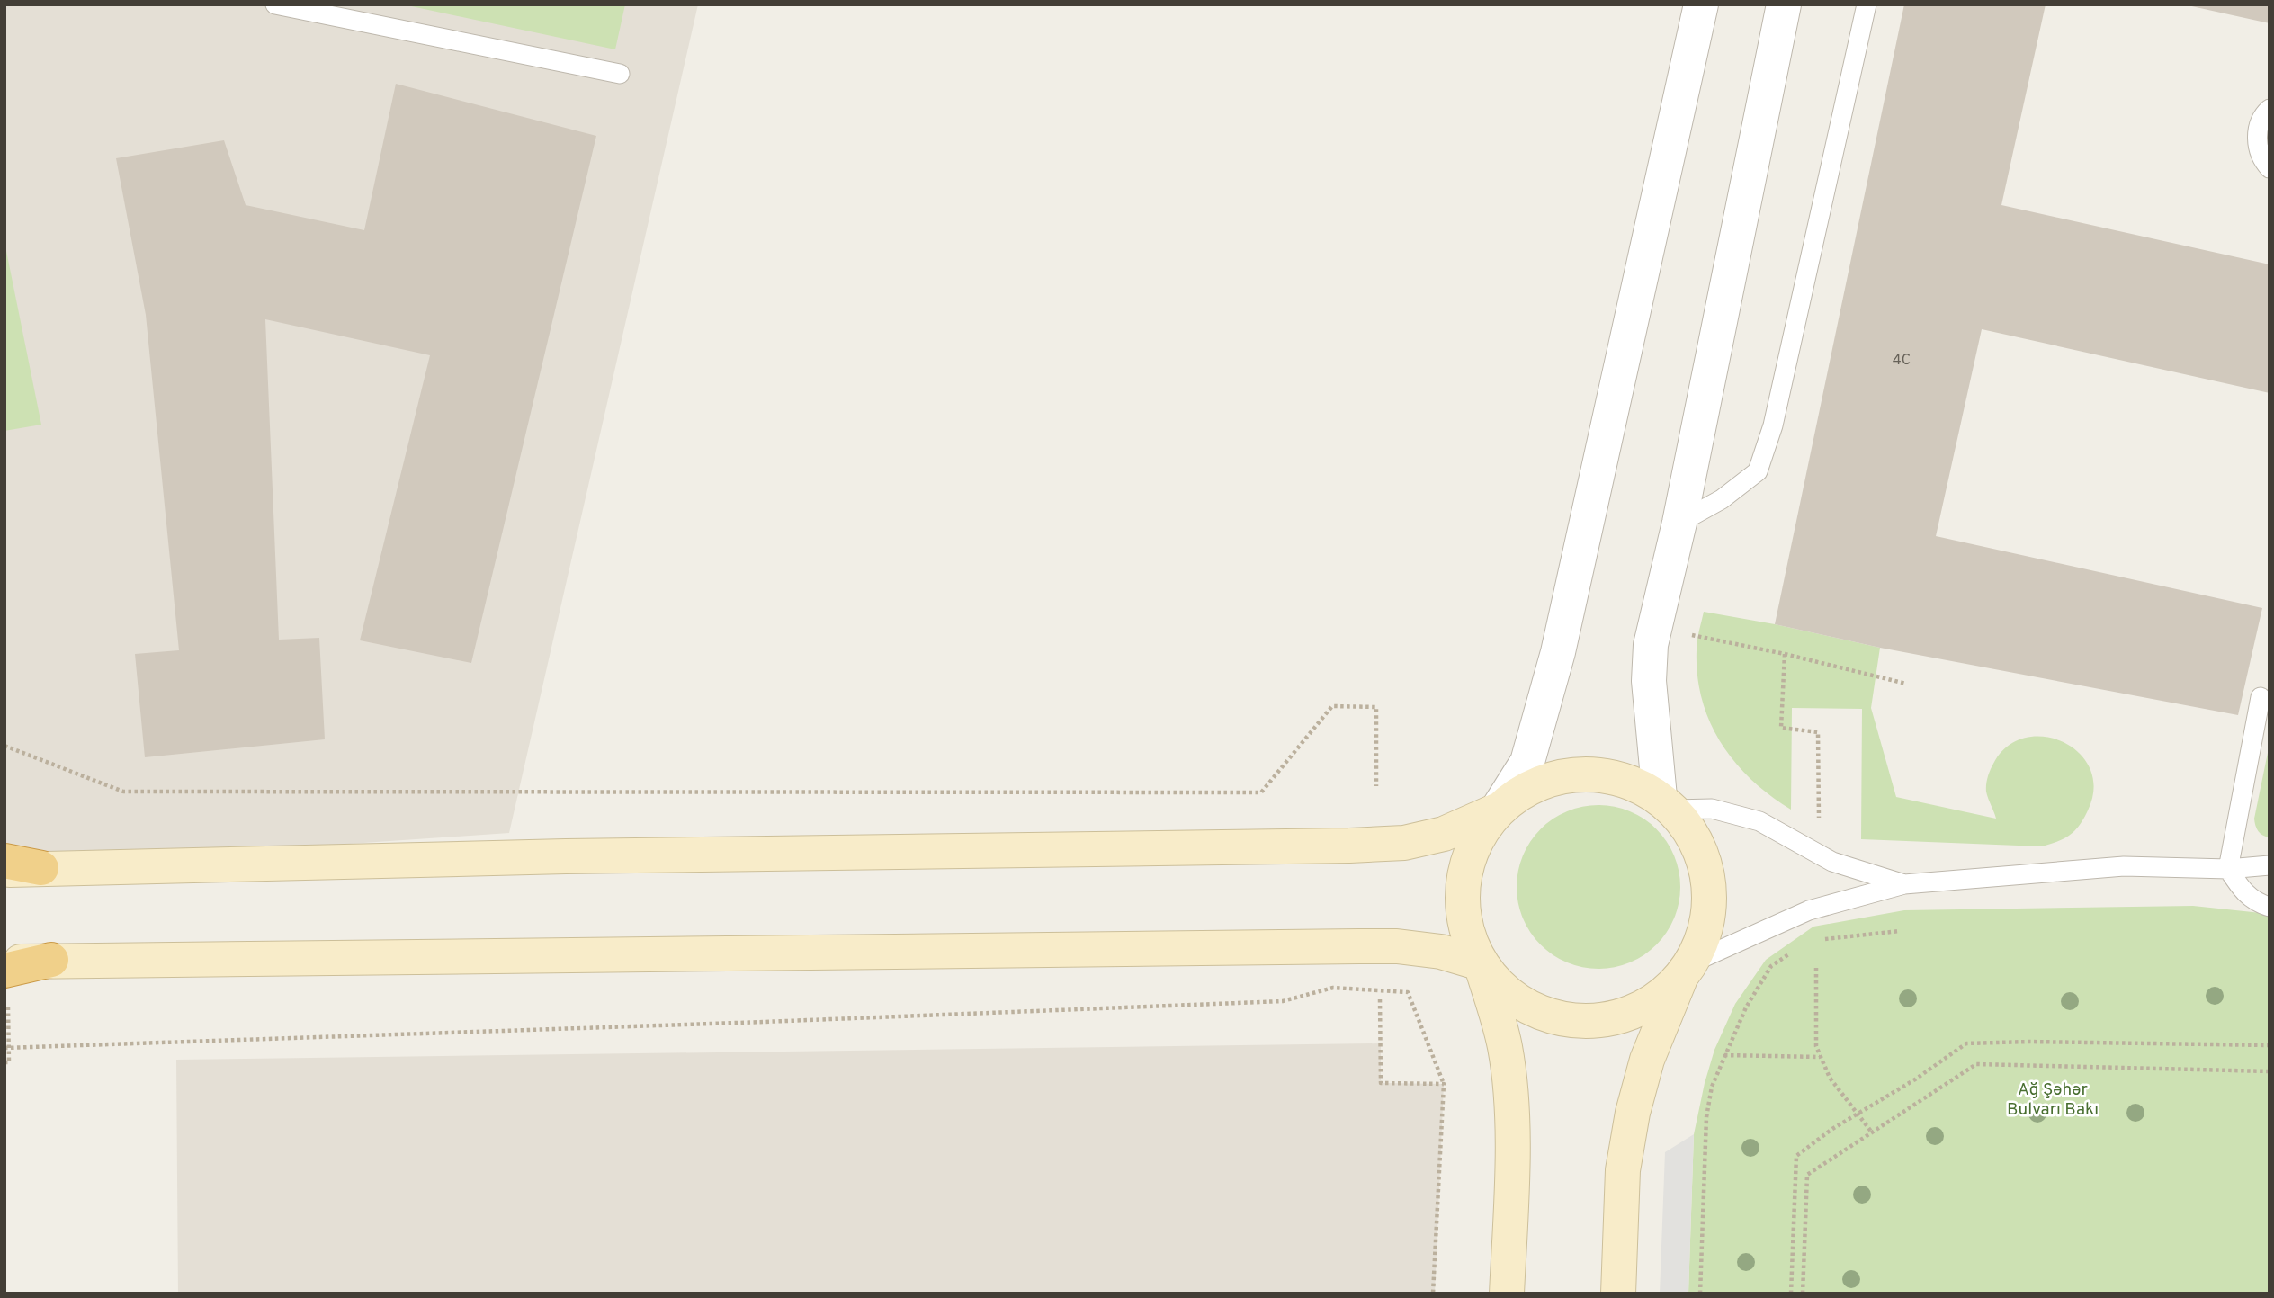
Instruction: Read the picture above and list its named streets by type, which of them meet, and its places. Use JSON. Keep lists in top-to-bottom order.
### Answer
{
  "parks": ["Ağ Şəhər Bulvarı Bakı"],
  "house_numbers": ["4C"]
}
